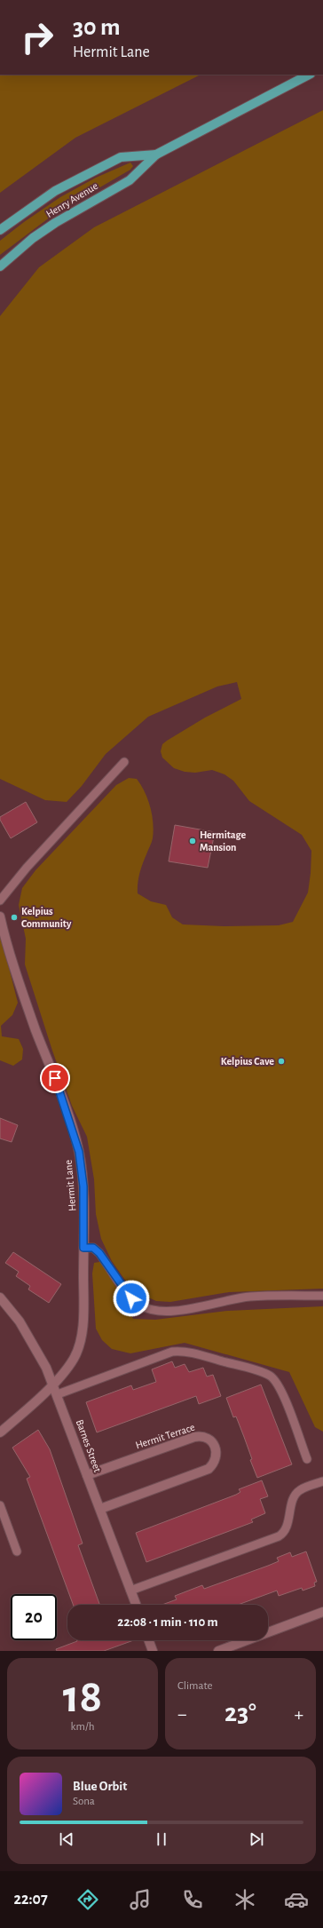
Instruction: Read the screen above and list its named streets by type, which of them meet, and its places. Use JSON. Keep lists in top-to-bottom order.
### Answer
{
  "streets": {
    "main road": ["Henry Avenue"],
    "street": ["Hermit Lane", "Hermit Terrace", "Barnes Street"]
  },
  "crossings": [
    ["Hermit Lane", "Barnes Street"],
    ["Hermit Terrace", "Barnes Street"]
  ],
  "places": ["Hermitage Mansion", "Kelpius Community", "Kelpius Cave"],
  "page": {
    "turn": ["30 m", "Hermit Lane"],
    "limit": "20",
    "trip": "22:08 · 1 min · 110 m",
    "tile": [
      ["18", "km/h"],
      "Climate"
    ],
    "heat": ["−", "23°", "+"],
    "song": ["Blue Orbit", "Sona"],
    "tabs": "22:07"
  }
}
